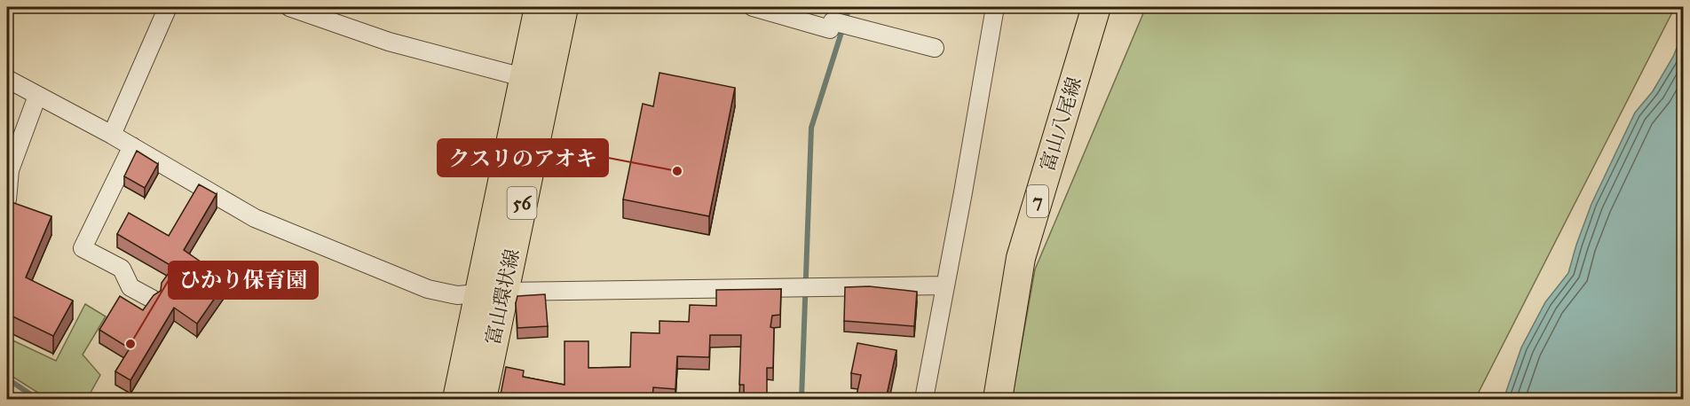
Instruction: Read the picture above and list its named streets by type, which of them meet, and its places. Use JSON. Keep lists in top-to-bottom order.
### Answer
{
  "streets": {
    "main road": [
      "富山八尾線",
      "7",
      "56",
      "富山環状線"
    ]
  },
  "places": ["クスリのアオキ", "ひかり保育園"]
}
